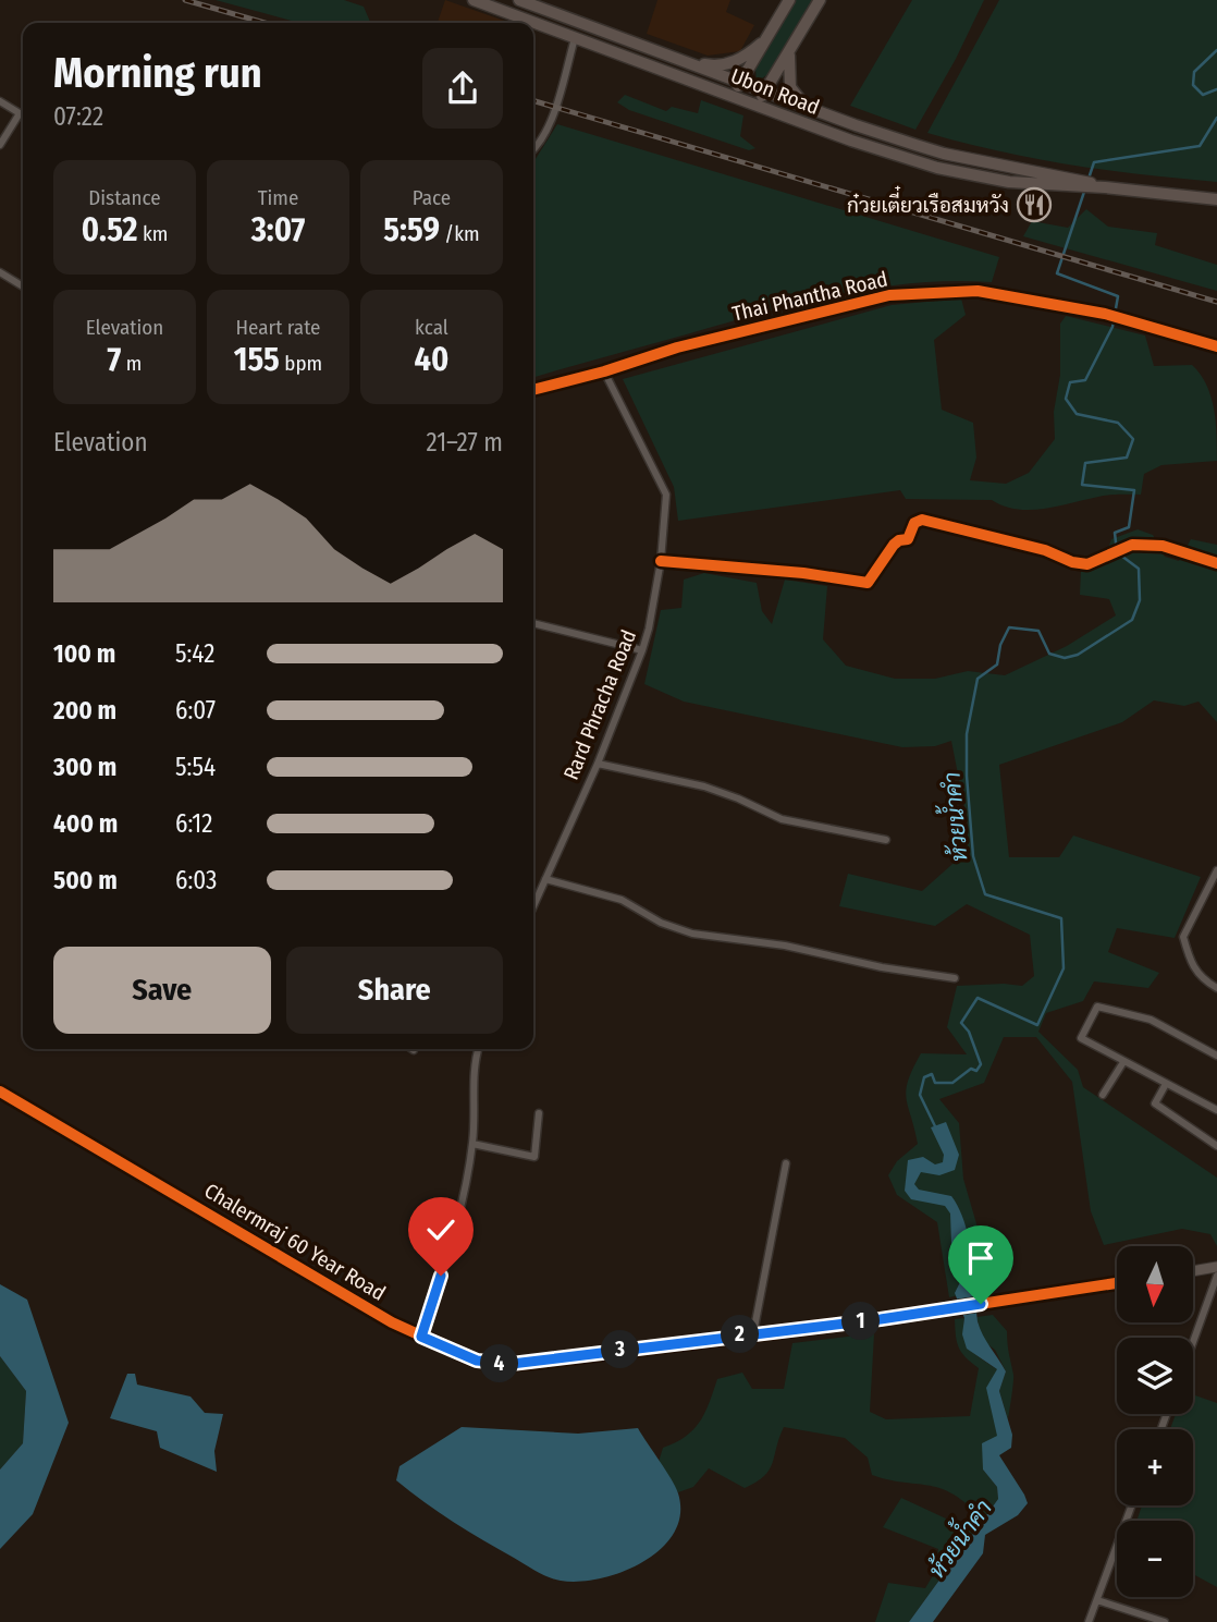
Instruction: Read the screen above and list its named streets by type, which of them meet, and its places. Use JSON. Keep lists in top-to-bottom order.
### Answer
{
  "streets": {
    "main road": ["Ubon Road"],
    "street": ["Thai Phantha Road", "Rard Phracha Road", "Chalermraj 60 Year Road"]
  },
  "crossings": [
    ["Thai Phantha Road", "Rard Phracha Road"]
  ],
  "water": ["ห้วยน้ำคำ"],
  "places": {
    "restaurant": ["ก๋วยเตี๋ยวเรือสมหวัง"]
  },
  "north": "bottom",
  "page": {
    "heading": ["Morning run", "07:22"],
    "stats": [
      ["Distance", "0.52 km"],
      ["Time", "3:07"],
      ["Pace", "5:59 /km"],
      ["Elevation", "7 m"],
      ["Heart rate", "155 bpm"],
      ["kcal", "40"]
    ],
    "chart": ["Elevation", "21–27 m"],
    "list": [
      {
        "name": "100 m",
        "note": "5:42"
      },
      {
        "name": "200 m",
        "note": "6:07"
      },
      {
        "name": "300 m",
        "note": "5:54"
      },
      {
        "name": "400 m",
        "note": "6:12"
      },
      {
        "name": "500 m",
        "note": "6:03"
      }
    ],
    "buttons": ["Save", "Share"],
    "map_buttons": ["+", "−"],
    "pins": [
      "1",
      "2",
      "3",
      "4"
    ]
  }
}
